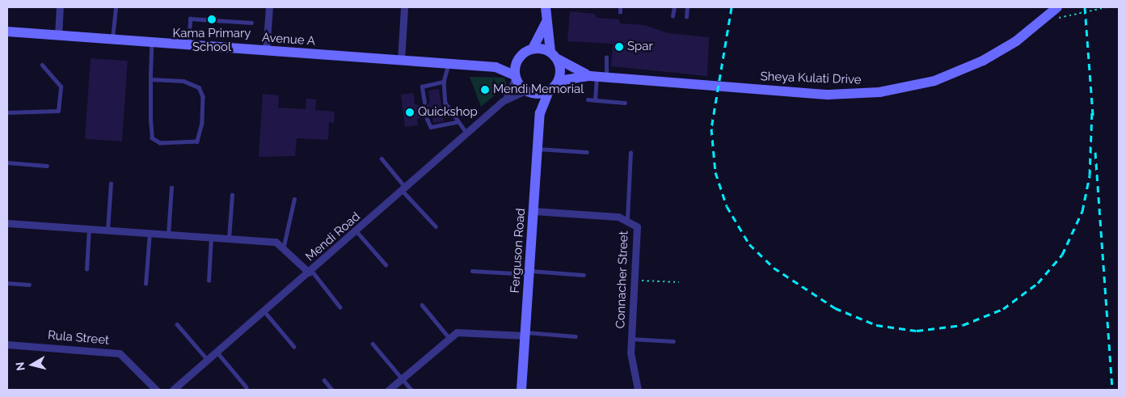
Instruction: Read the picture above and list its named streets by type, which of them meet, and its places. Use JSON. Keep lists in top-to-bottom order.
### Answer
{
  "streets": {
    "street": [
      "Avenue A",
      "Sheya Kulati Drive",
      "Mendi Road",
      "Ferguson Road",
      "Connacher Street",
      "Rula Street"
    ]
  },
  "crossings": [
    ["Sheya Kulati Drive", "Mendi Road"],
    ["Sheya Kulati Drive", "Ferguson Road"],
    ["Mendi Road", "Ferguson Road"],
    ["Ferguson Road", "Connacher Street"]
  ],
  "places": [
    "Kama Primary School",
    "Spar",
    "Mendi Memorial",
    "Quickshop"
  ],
  "north": "left"
}
